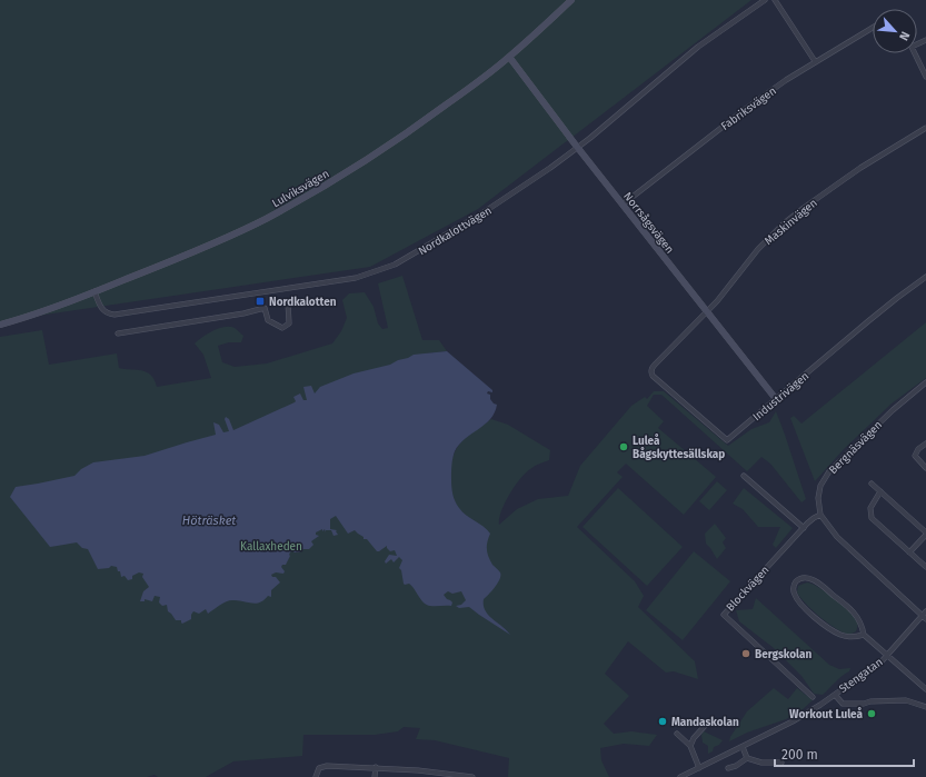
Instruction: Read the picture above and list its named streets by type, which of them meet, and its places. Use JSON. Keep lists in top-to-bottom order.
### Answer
{
  "streets": {
    "main road": ["Lulviksvägen", "Norrsågsvägen"],
    "street": [
      "Fabriksvägen",
      "Maskinvägen",
      "Nordkalottvägen",
      "Industrivägen",
      "Bergnäsvägen",
      "Blockvägen",
      "Stengatan"
    ]
  },
  "crossings": [
    ["Fabriksvägen", "Norrsågsvägen"],
    ["Lulviksvägen", "Norrsågsvägen"],
    ["Lulviksvägen", "Nordkalottvägen"],
    ["Maskinvägen", "Norrsågsvägen"],
    ["Maskinvägen", "Industrivägen"],
    ["Norrsågsvägen", "Nordkalottvägen"],
    ["Norrsågsvägen", "Industrivägen"],
    ["Bergnäsvägen", "Blockvägen"]
  ],
  "water": ["Höträsket"],
  "parks": ["Kallaxheden"],
  "places": {
    "transit": ["Nordkalotten"],
    "other": [
      "Luleå Bågskyttesällskap",
      "Bergskolan",
      "Workout Luleå",
      "Mandaskolan"
    ]
  },
  "scale_bar": "200 m",
  "north": "bottom right"
}
